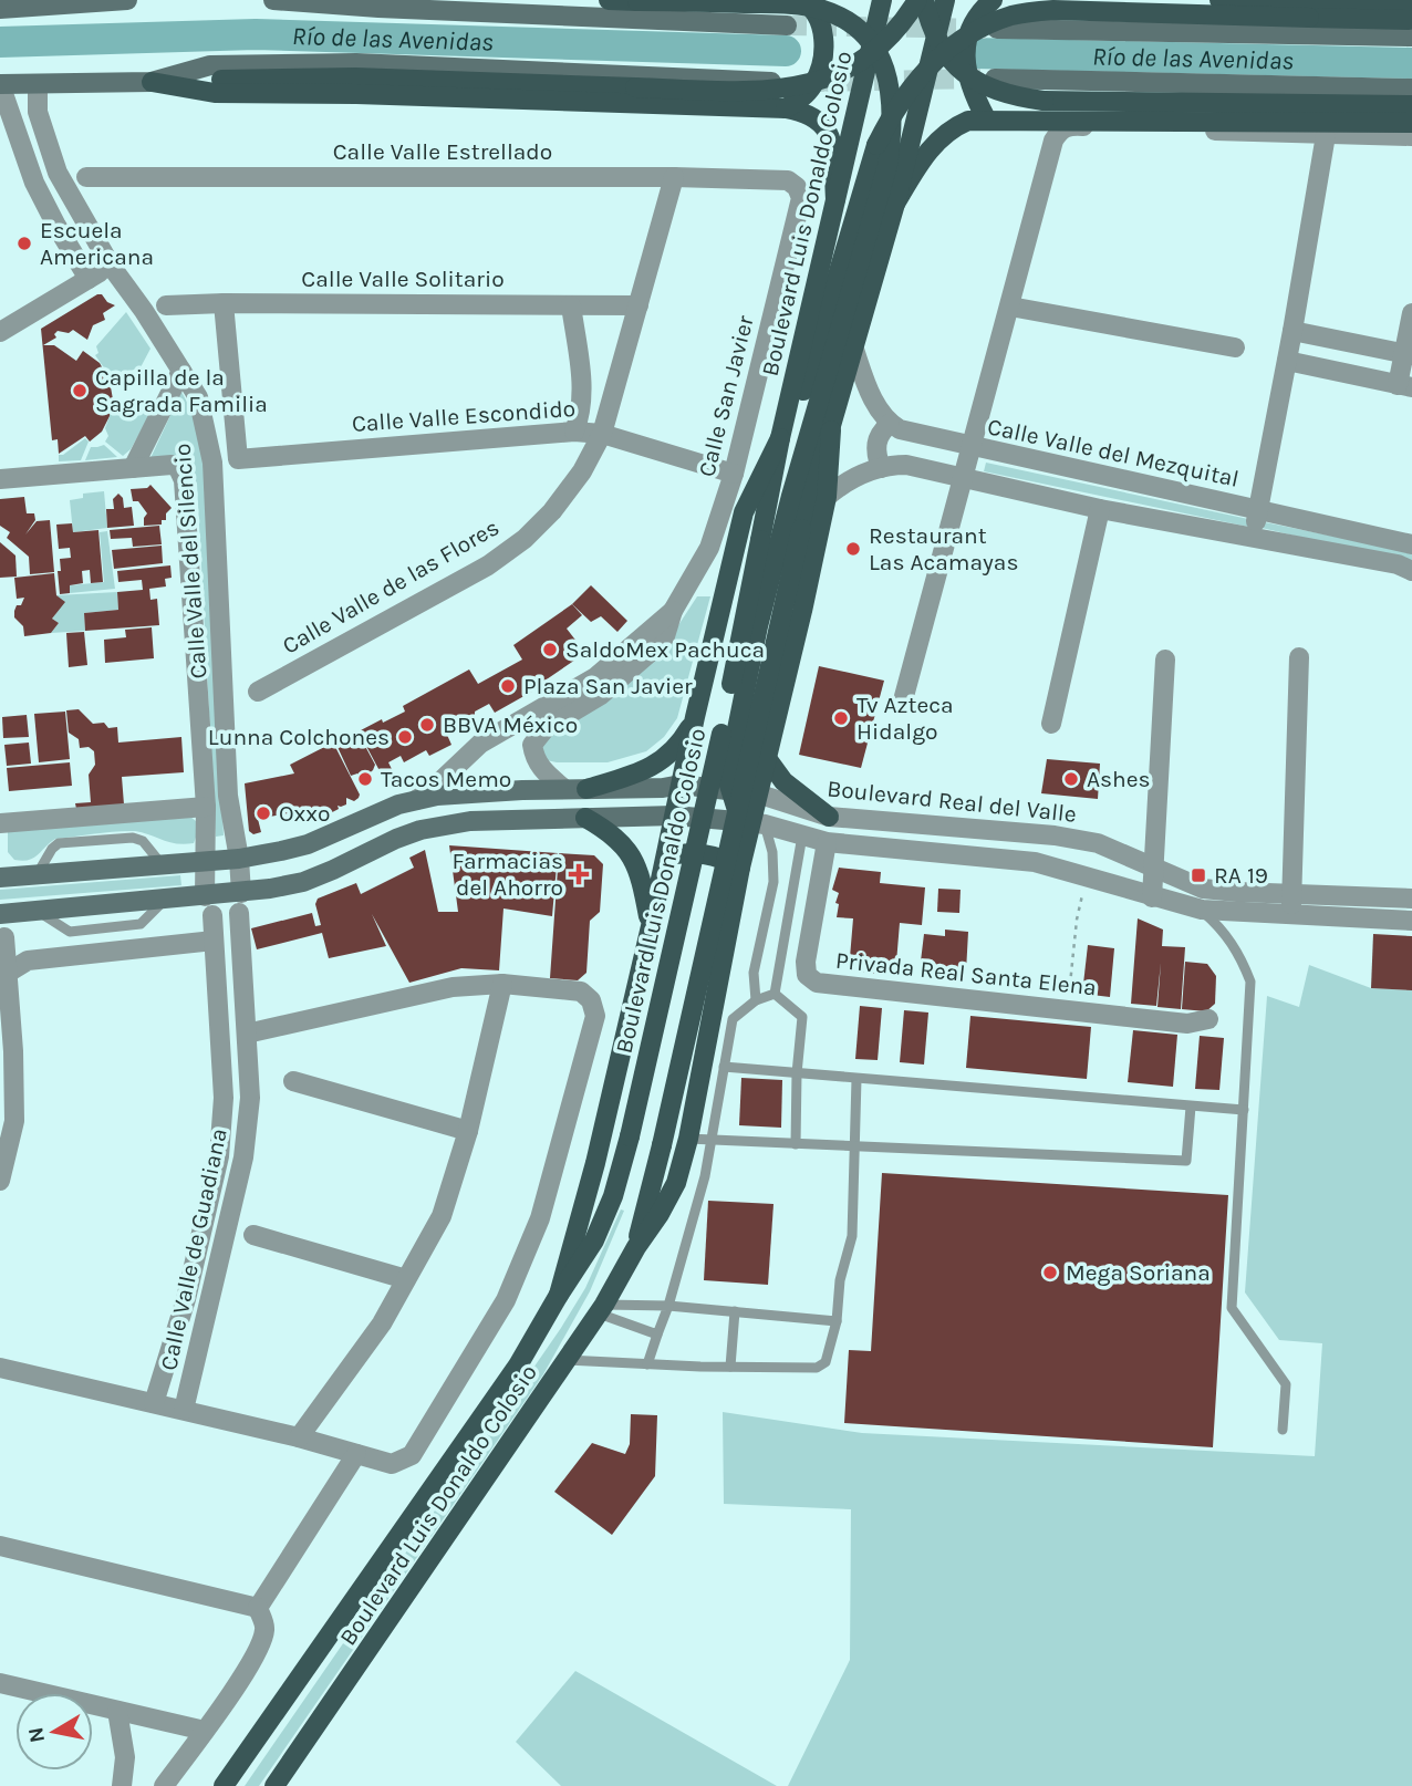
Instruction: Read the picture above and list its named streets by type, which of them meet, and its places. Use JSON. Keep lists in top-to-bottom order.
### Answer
{
  "streets": {
    "main road": ["Boulevard Luis Donaldo Colosio"],
    "street": [
      "Calle Valle Estrellado",
      "Calle Valle Solitario",
      "Calle San Javier",
      "Calle Valle Escondido",
      "Calle Valle del Mezquital",
      "Calle Valle del Silencio",
      "Calle Valle de las Flores",
      "Boulevard Real del Valle",
      "Privada Real Santa Elena",
      "Calle Valle de Guadiana"
    ]
  },
  "crossings": [
    ["Calle Valle Estrellado", "Calle San Javier"],
    ["Calle Valle Estrellado", "Calle Valle de las Flores"],
    ["Boulevard Luis Donaldo Colosio", "Boulevard Real del Valle"],
    ["Calle Valle Solitario", "Calle Valle Escondido"],
    ["Calle Valle Solitario", "Calle Valle de las Flores"],
    ["Calle San Javier", "Calle Valle Escondido"],
    ["Calle Valle Escondido", "Calle Valle de las Flores"],
    ["Calle Valle del Silencio", "Calle Valle de Guadiana"]
  ],
  "water": ["Río de las Avenidas"],
  "places": {
    "other": [
      "Escuela Americana",
      "Capilla de la Sagrada Familia",
      "Restaurant Las Acamayas",
      "SaldoMex Pachuca",
      "Plaza San Javier",
      "Tv Azteca Hidalgo",
      "BBVA México",
      "Lunna Colchones",
      "Tacos Memo",
      "Ashes",
      "Oxxo",
      "Mega Soriana"
    ],
    "health": ["Farmacias del Ahorro"],
    "transit": ["RA 19"]
  },
  "north": "left"
}
